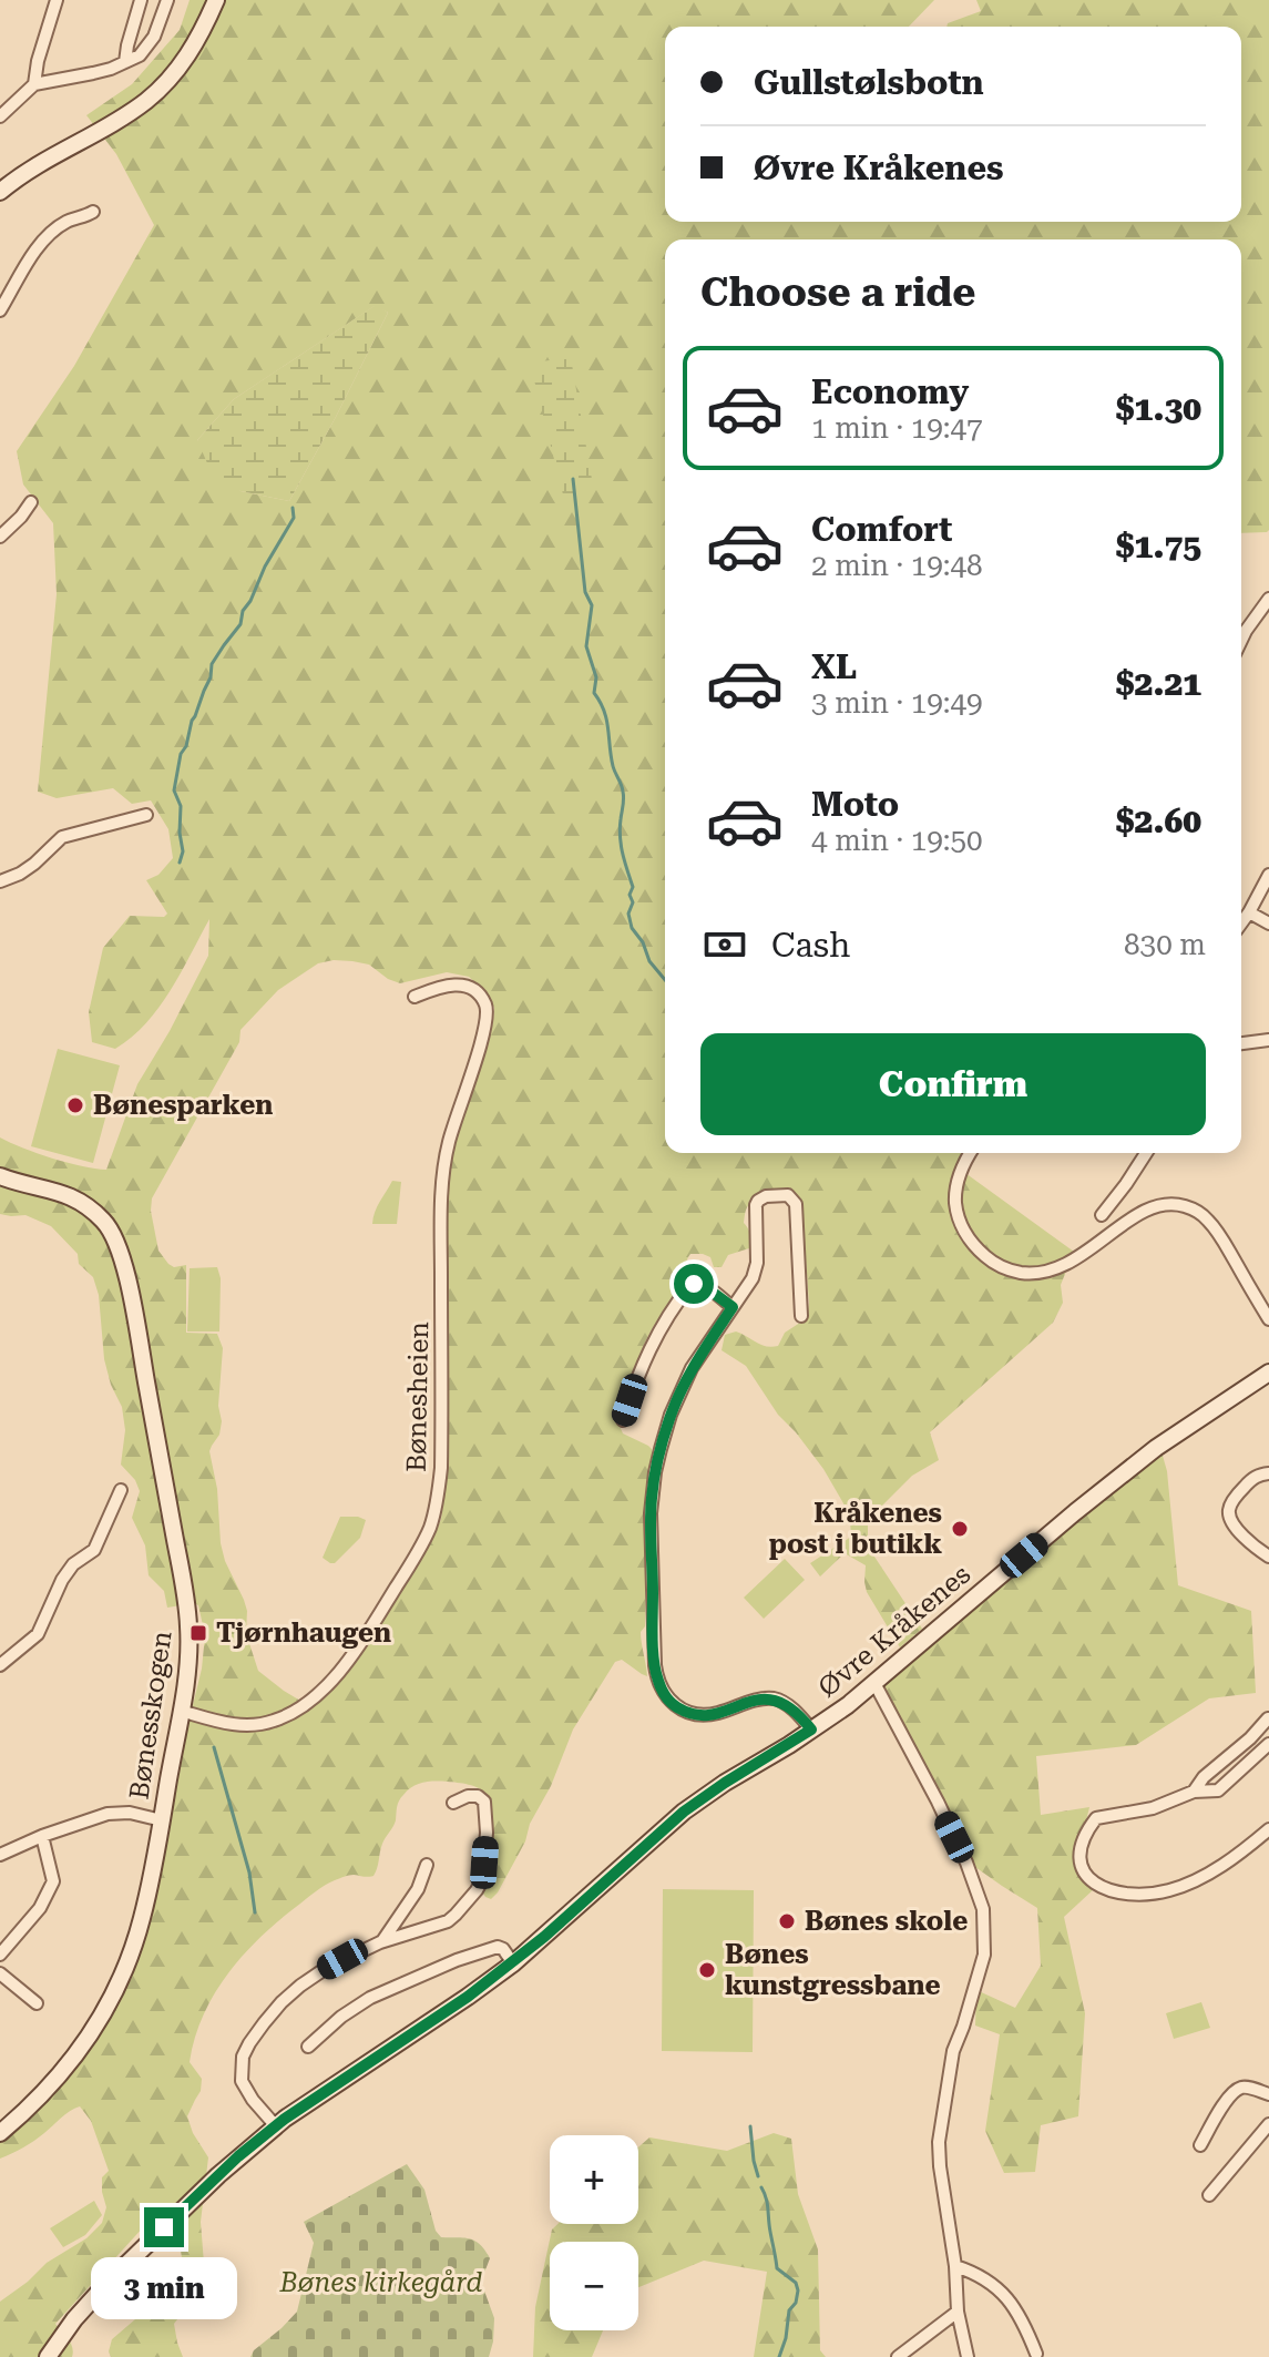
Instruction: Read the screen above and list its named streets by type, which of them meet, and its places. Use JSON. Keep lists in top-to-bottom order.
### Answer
{
  "streets": {
    "main road": ["Øvre Kråkenes", "Bønesskogen"],
    "street": ["Bønesheien"]
  },
  "crossings": [
    ["Bønesheien", "Bønesskogen"]
  ],
  "parks": ["Bønes kirkegård"],
  "places": {
    "other": [
      "Bønesparken",
      "Kråkenes post i butikk",
      "Bønes skole",
      "Bønes kunstgressbane"
    ],
    "transit": ["Tjørnhaugen"]
  },
  "page": {
    "banner": ["Gullstølsbotn", "Øvre Kråkenes"],
    "heading": "Choose a ride",
    "list": [
      {
        "name": "Economy",
        "note": "1 min · 19:47",
        "value": "$1.30"
      },
      {
        "name": "Comfort",
        "note": "2 min · 19:48",
        "value": "$1.75"
      },
      {
        "name": "XL",
        "note": "3 min · 19:49",
        "value": "$2.21"
      },
      {
        "name": "Moto",
        "note": "4 min · 19:50",
        "value": "$2.60"
      }
    ],
    "pay": ["Cash", "830 m"],
    "buttons": "Confirm",
    "map_buttons": ["+", "−"],
    "bubble": "3 min"
  }
}
